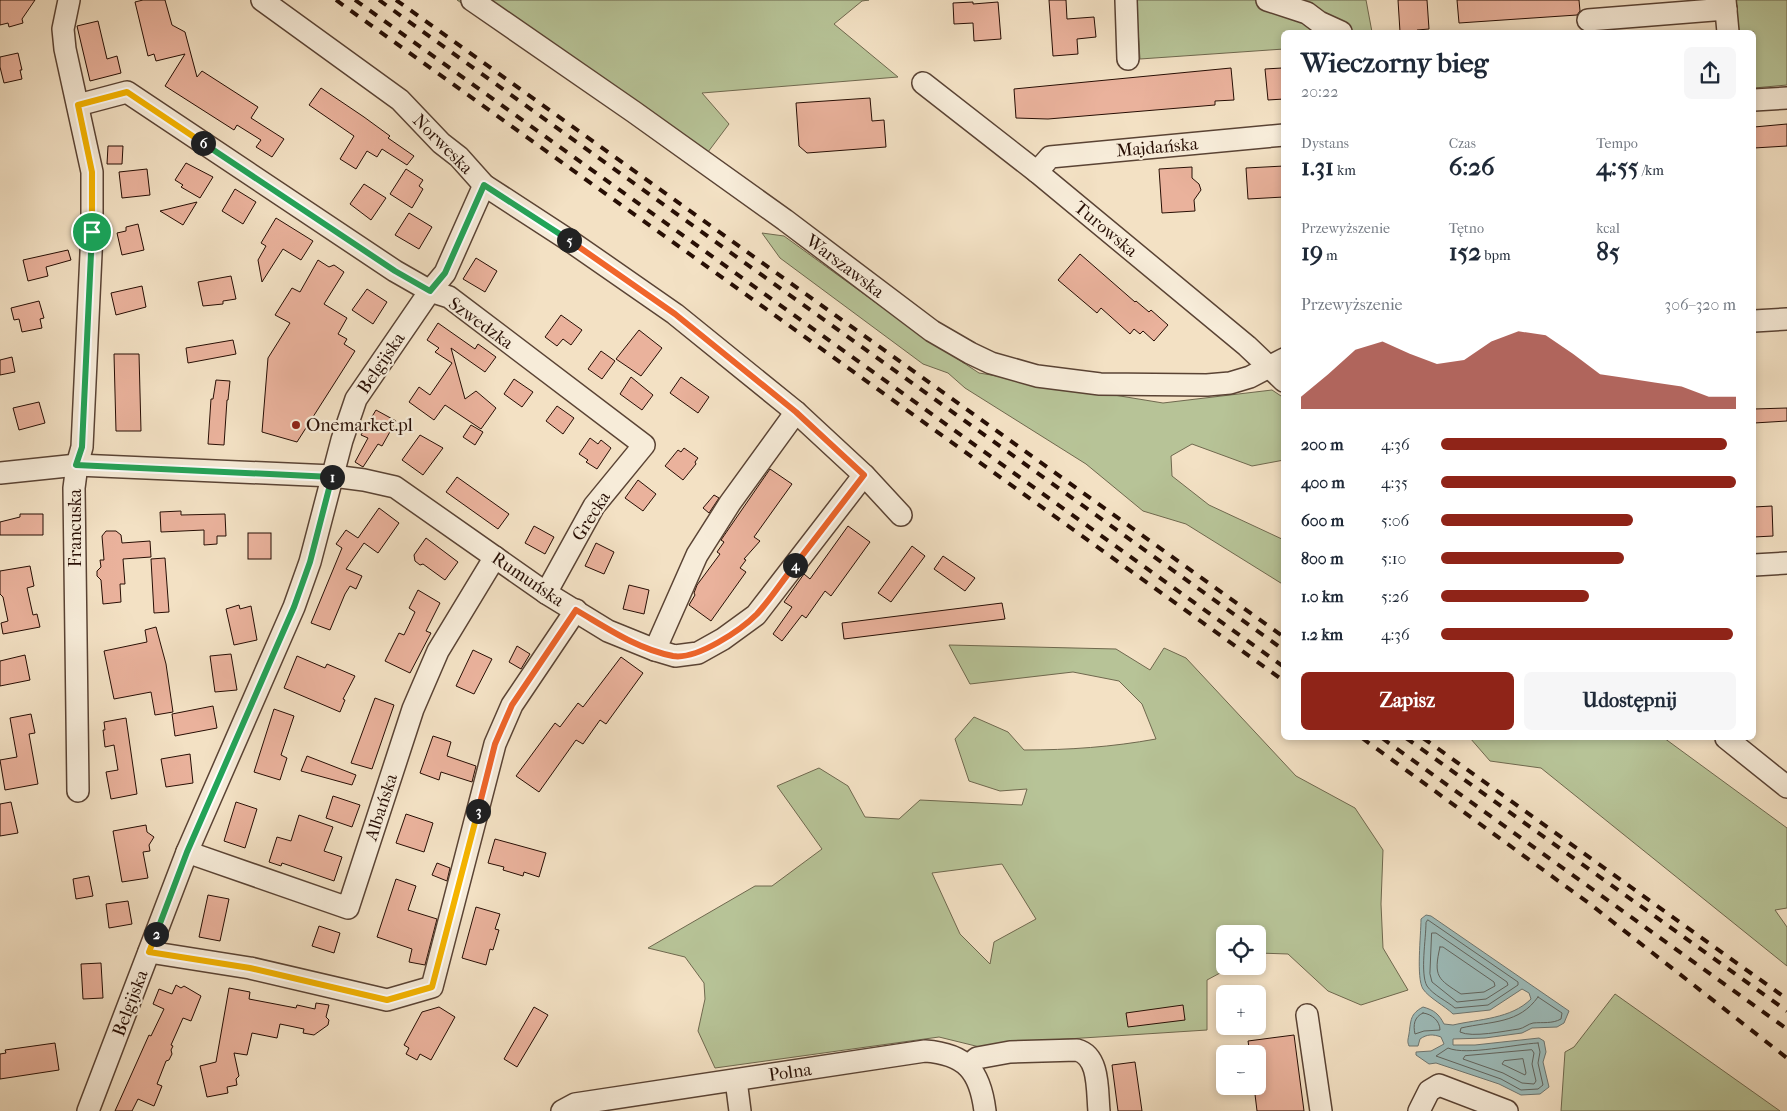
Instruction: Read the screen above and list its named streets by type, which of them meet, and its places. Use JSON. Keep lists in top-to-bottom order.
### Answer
{
  "streets": {
    "street": [
      "Norweska",
      "Majdańska",
      "Turowska",
      "Warszawska",
      "Szwedzka",
      "Belgijska",
      "Grecka",
      "Francuska",
      "Rumuńska",
      "Albańska",
      "Polna"
    ]
  },
  "crossings": [
    ["Norweska", "Belgijska"],
    ["Norweska", "Rumuńska"],
    ["Majdańska", "Turowska"],
    ["Turowska", "Warszawska"],
    ["Szwedzka", "Belgijska"],
    ["Szwedzka", "Grecka"],
    ["Szwedzka", "Francuska"],
    ["Belgijska", "Rumuńska"],
    ["Belgijska", "Albańska"],
    ["Grecka", "Rumuńska"],
    ["Francuska", "Rumuńska"],
    ["Rumuńska", "Albańska"]
  ],
  "places": ["Onemarket.pl"],
  "page": {
    "heading": ["Wieczorny bieg", "20:22"],
    "stats": [
      ["Dystans", "1.31 km"],
      ["Czas", "6:26"],
      ["Tempo", "4:55 /km"],
      ["Przewyższenie", "19 m"],
      ["Tętno", "152 bpm"],
      ["kcal", "85"]
    ],
    "pins": [
      "6",
      "5",
      "1",
      "4",
      "3",
      "2"
    ],
    "chart": ["Przewyższenie", "306–320 m"],
    "list": [
      {
        "name": "200 m",
        "note": "4:36"
      },
      {
        "name": "400 m",
        "note": "4:35"
      },
      {
        "name": "600 m",
        "note": "5:06"
      },
      {
        "name": "800 m",
        "note": "5:10"
      },
      {
        "name": "1.0 km",
        "note": "5:26"
      },
      {
        "name": "1.2 km",
        "note": "4:36"
      }
    ],
    "buttons": ["Zapisz", "Udostępnij"],
    "map_buttons": ["+", "−"]
  }
}
